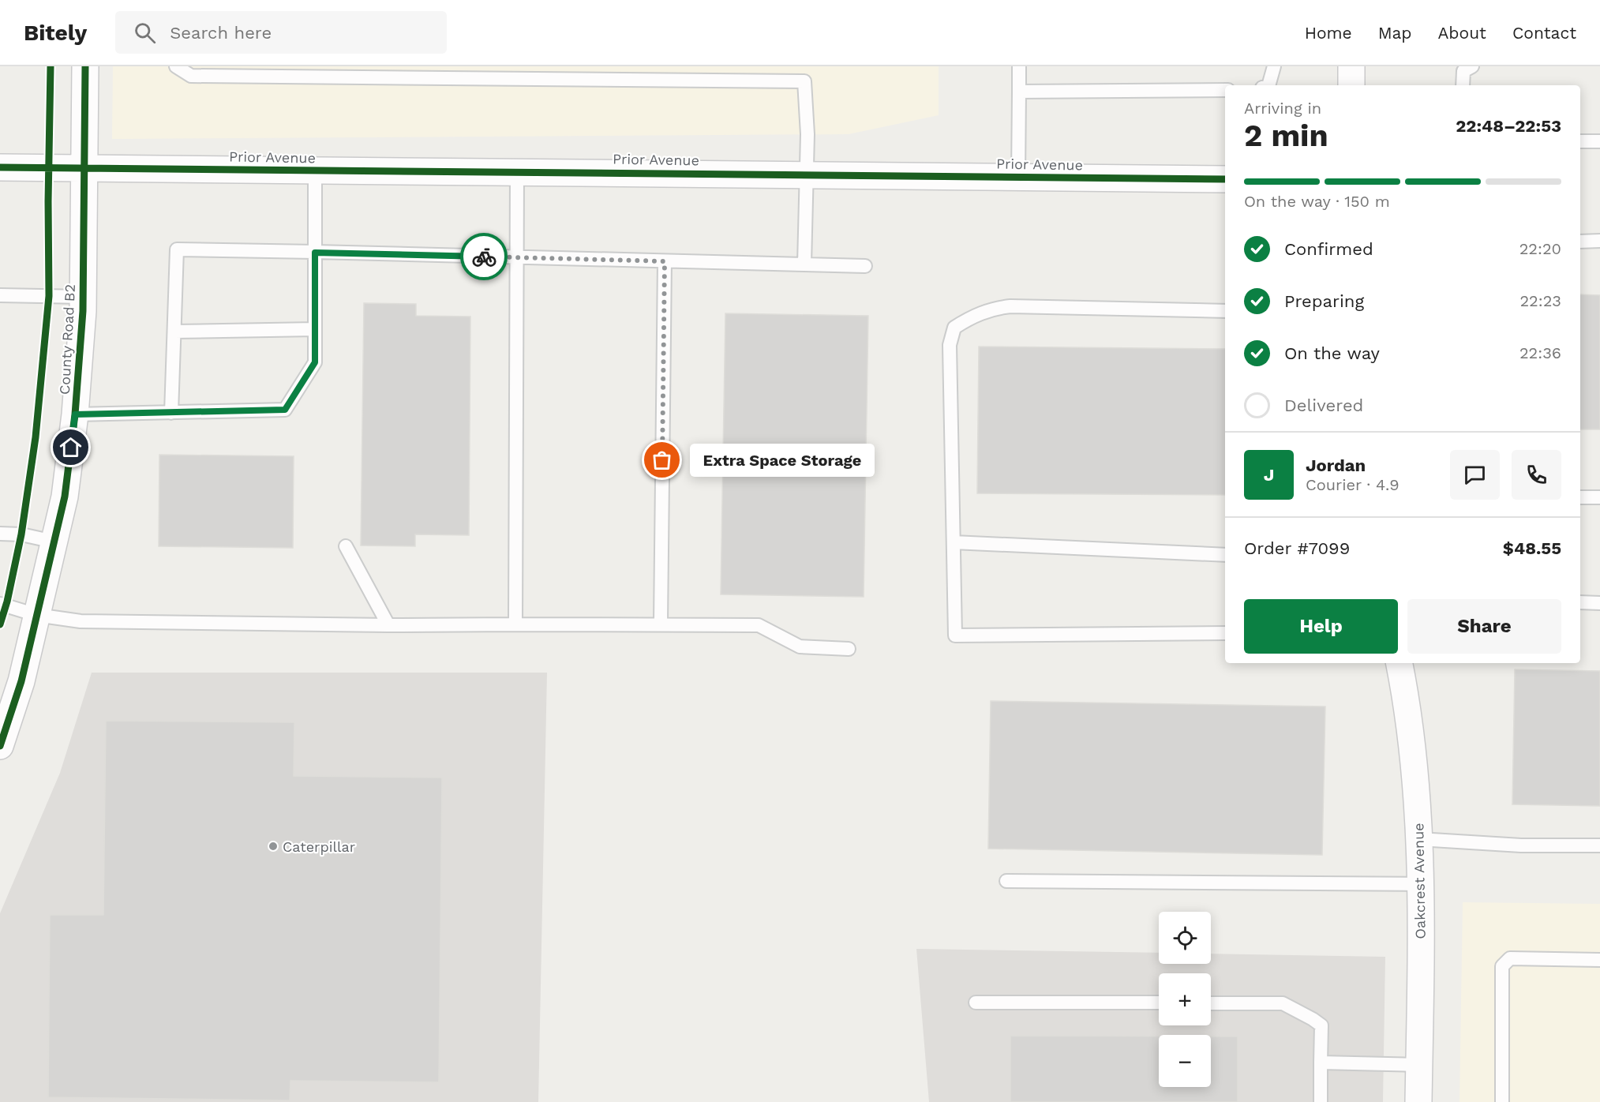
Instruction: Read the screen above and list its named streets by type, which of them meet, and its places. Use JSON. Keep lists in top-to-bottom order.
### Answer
{
  "streets": {
    "street": ["Prior Avenue", "County Road B2", "Oakcrest Avenue"]
  },
  "crossings": [
    ["Prior Avenue", "County Road B2"]
  ],
  "places": ["Extra Space Storage", "Caterpillar"],
  "page": {
    "header": "Bitely",
    "search": "Search here",
    "nav": [
      "Home",
      "Map",
      "About",
      "Contact"
    ],
    "heading": ["2 min", "Arriving in", "22:48–22:53"],
    "panel": [
      "Jordan",
      "Courier · 4.9",
      "Order #7099",
      "$48.55"
    ],
    "bar": "On the way · 150 m",
    "list": [
      ["Confirmed", "22:20"],
      ["Preparing", "22:23"],
      ["On the way", "22:36"],
      "Delivered"
    ],
    "bubble": "Extra Space Storage",
    "round": "J",
    "buttons": ["Help", "Share"],
    "map_buttons": ["+", "−"]
  }
}
